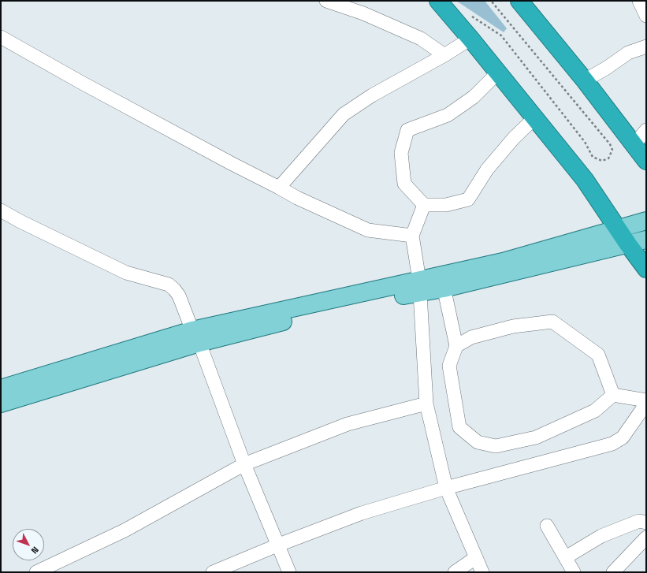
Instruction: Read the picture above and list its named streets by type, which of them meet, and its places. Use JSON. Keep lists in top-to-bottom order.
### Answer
{
  "north": "bottom right"
}
